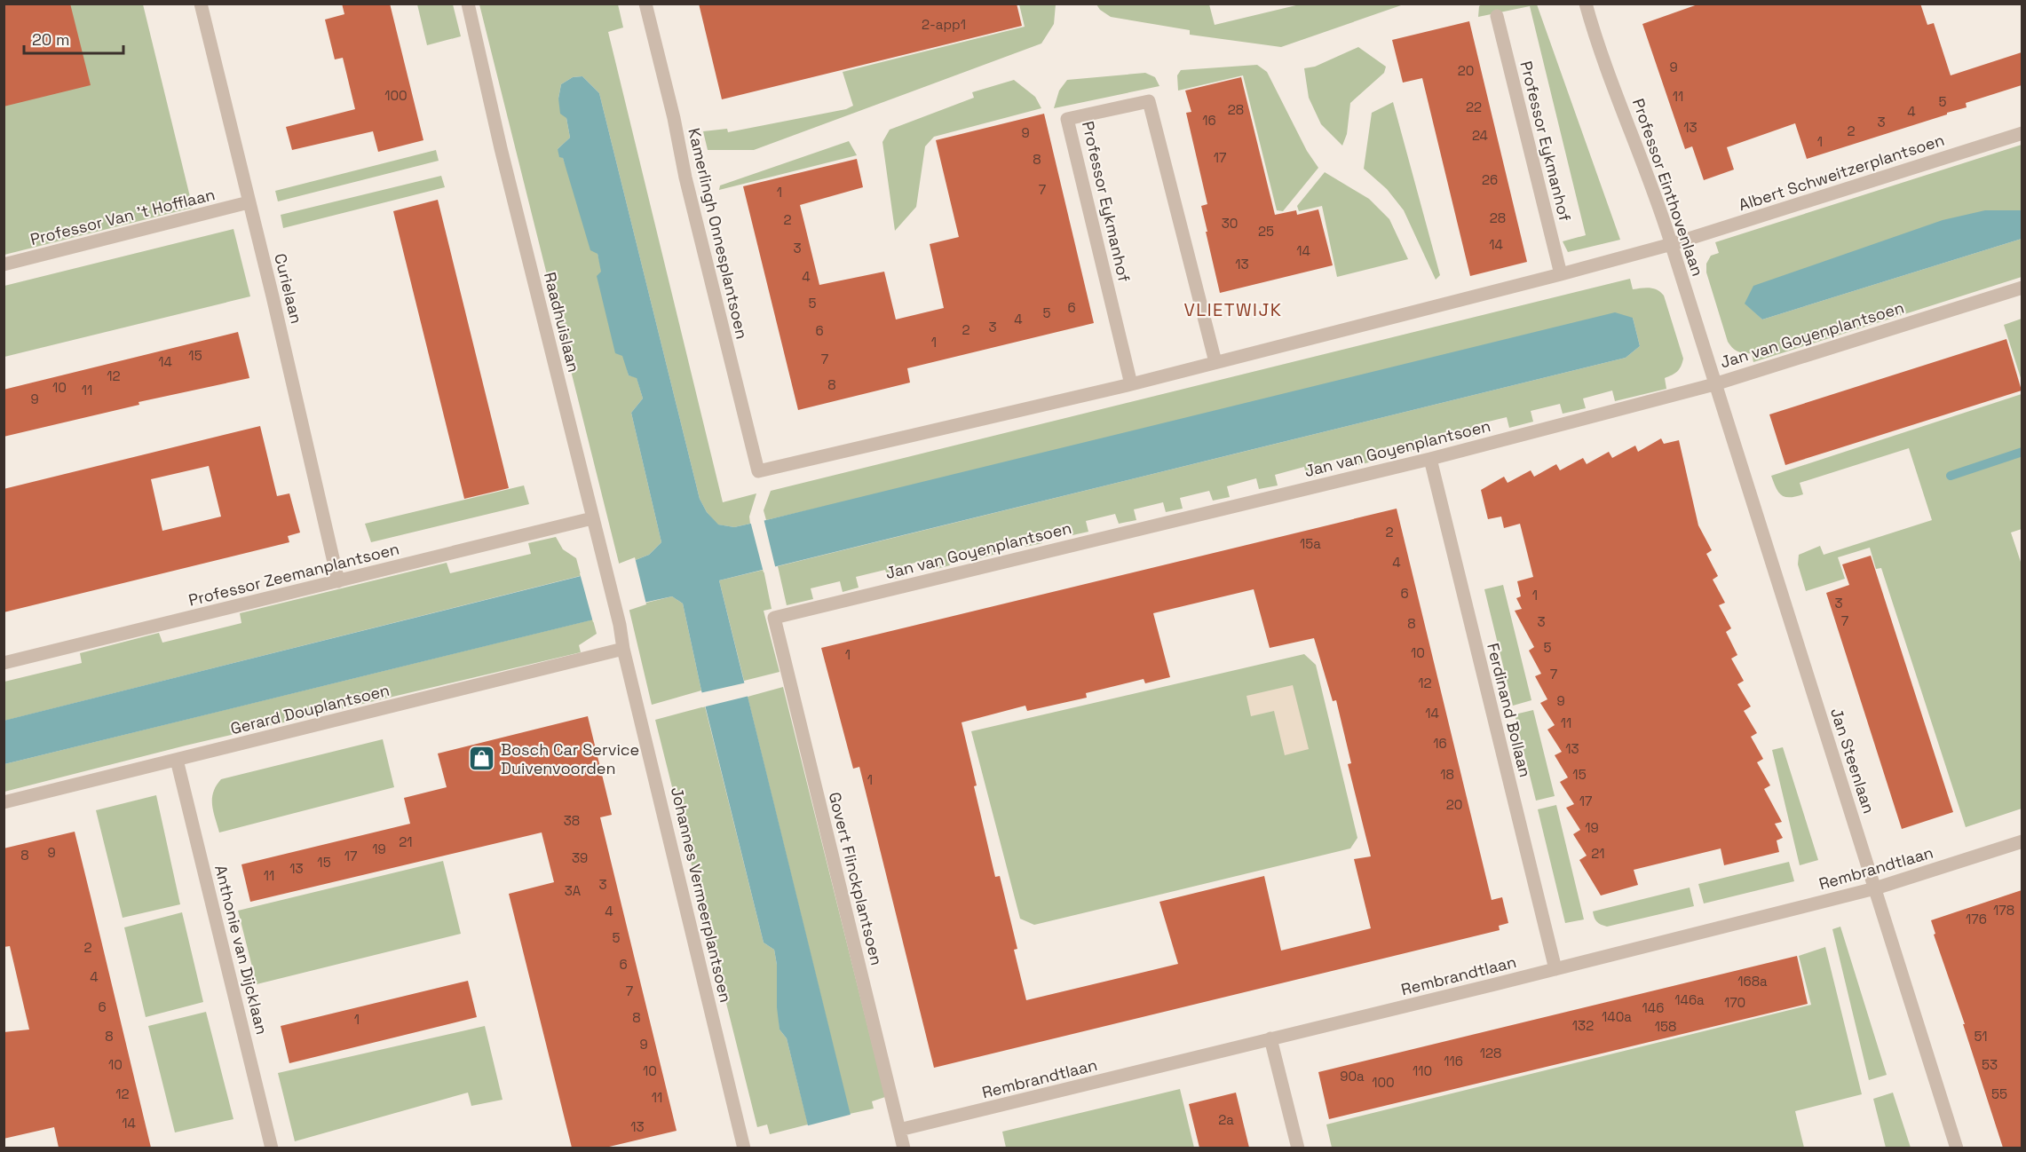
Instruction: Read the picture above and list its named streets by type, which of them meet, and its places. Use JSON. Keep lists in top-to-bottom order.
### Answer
{
  "streets": {
    "street": [
      "Professor Eykmanhof",
      "Albert Schweitzerplantsoen",
      "Professor Einthovenlaan",
      "Professor Van 't Hofflaan",
      "Kamerlingh Onnesplantsoen",
      "Curielaan",
      "Raadhuislaan",
      "Jan van Goyenplantsoen",
      "Professor Zeemanplantsoen",
      "Gerard Douplantsoen",
      "Ferdinand Bollaan",
      "Jan Steenlaan",
      "Rembrandtlaan",
      "Govert Flinckplantsoen",
      "Johannes Vermeerplantsoen",
      "Anthonie van Dijcklaan"
    ]
  },
  "crossings": [
    ["Professor Eykmanhof", "Kamerlingh Onnesplantsoen"],
    ["Albert Schweitzerplantsoen", "Professor Einthovenlaan"],
    ["Professor Einthovenlaan", "Jan van Goyenplantsoen"],
    ["Professor Einthovenlaan", "Jan Steenlaan"],
    ["Professor Van 't Hofflaan", "Curielaan"],
    ["Curielaan", "Professor Zeemanplantsoen"],
    ["Raadhuislaan", "Professor Zeemanplantsoen"],
    ["Raadhuislaan", "Gerard Douplantsoen"],
    ["Raadhuislaan", "Johannes Vermeerplantsoen"],
    ["Jan van Goyenplantsoen", "Ferdinand Bollaan"],
    ["Jan van Goyenplantsoen", "Jan Steenlaan"],
    ["Jan van Goyenplantsoen", "Govert Flinckplantsoen"],
    ["Gerard Douplantsoen", "Johannes Vermeerplantsoen"],
    ["Gerard Douplantsoen", "Anthonie van Dijcklaan"],
    ["Ferdinand Bollaan", "Rembrandtlaan"],
    ["Jan Steenlaan", "Rembrandtlaan"],
    ["Rembrandtlaan", "Govert Flinckplantsoen"]
  ],
  "districts": ["VLIETWIJK"],
  "places": {
    "shop": ["Bosch Car Service Duivenvoorden"]
  },
  "house_numbers": [
    "2-app1",
    "9",
    "20",
    "100",
    "11",
    "5",
    "22",
    "28",
    "4",
    "16",
    "3",
    "13",
    "2",
    "9",
    "24",
    "1",
    "17",
    "8",
    "26",
    "7",
    "1",
    "28",
    "2",
    "30",
    "25",
    "14",
    "3",
    "14",
    "13",
    "4",
    "5",
    "6",
    "5",
    "4",
    "3",
    "2",
    "6",
    "1",
    "15",
    "7",
    "14",
    "12",
    "8",
    "10",
    "11",
    "9",
    "2",
    "15a",
    "4",
    "6",
    "1",
    "3",
    "7",
    "3",
    "8",
    "5",
    "10",
    "1",
    "7",
    "12",
    "9",
    "14",
    "11",
    "16",
    "13",
    "18",
    "15",
    "1",
    "17",
    "20",
    "38",
    "19",
    "21",
    "19",
    "9",
    "21",
    "8",
    "17",
    "39",
    "15",
    "13",
    "11",
    "3",
    "3A",
    "178",
    "4",
    "176",
    "5",
    "2",
    "6",
    "4",
    "168a",
    "7",
    "146a",
    "170",
    "6",
    "146",
    "140a",
    "8",
    "1",
    "132",
    "158",
    "8",
    "51",
    "9",
    "128",
    "116",
    "10",
    "53",
    "10",
    "110",
    "90a",
    "100",
    "12",
    "55",
    "11",
    "2a",
    "14",
    "13"
  ],
  "scale_bar": "20 m"
}
